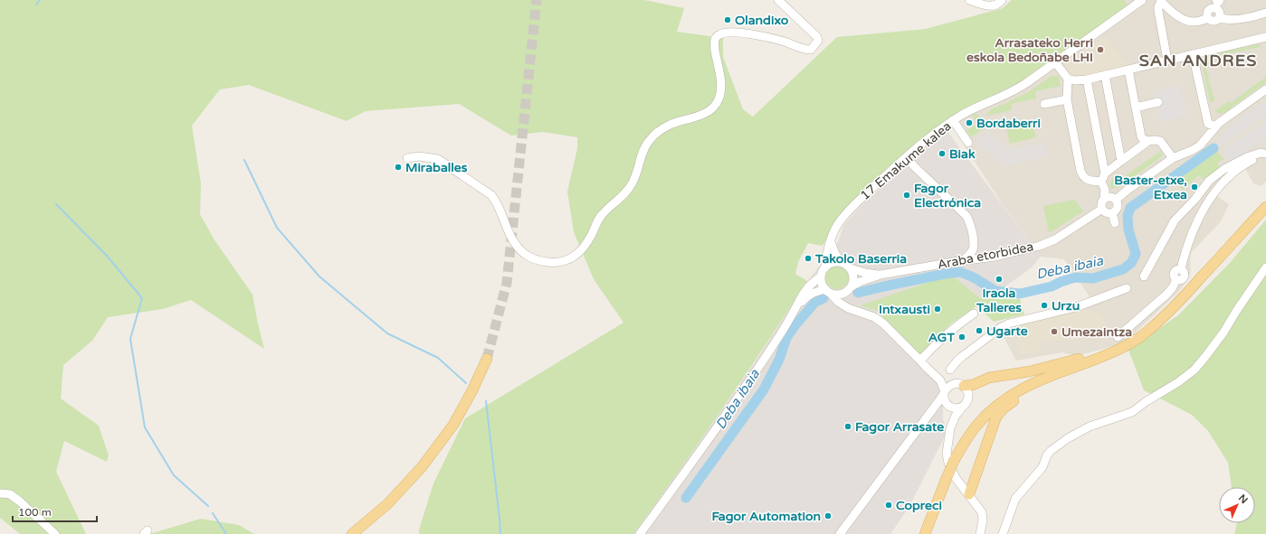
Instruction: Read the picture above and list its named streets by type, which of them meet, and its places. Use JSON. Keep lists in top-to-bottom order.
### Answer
{
  "streets": {
    "street": ["17 Emakume kalea", "Araba etorbidea"]
  },
  "crossings": [
    ["17 Emakume kalea", "Araba etorbidea"]
  ],
  "districts": ["SAN ANDRES"],
  "water": ["Deba ibaia"],
  "places": [
    "Olandixo",
    "Arrasateko Herri eskola Bedoñabe LHI",
    "Bordaberri",
    "Biak",
    "Miraballes",
    "Baster-etxe, Etxea",
    "Fagor Electrónica",
    "Takolo Baserria",
    "Iraola Talleres",
    "Urzu",
    "Intxausti",
    "Ugarte",
    "Umezaintza",
    "AGT",
    "Fagor Arrasate",
    "Copreci",
    "Fagor Automation"
  ],
  "scale_bar": "100 m",
  "north": "top right"
}
